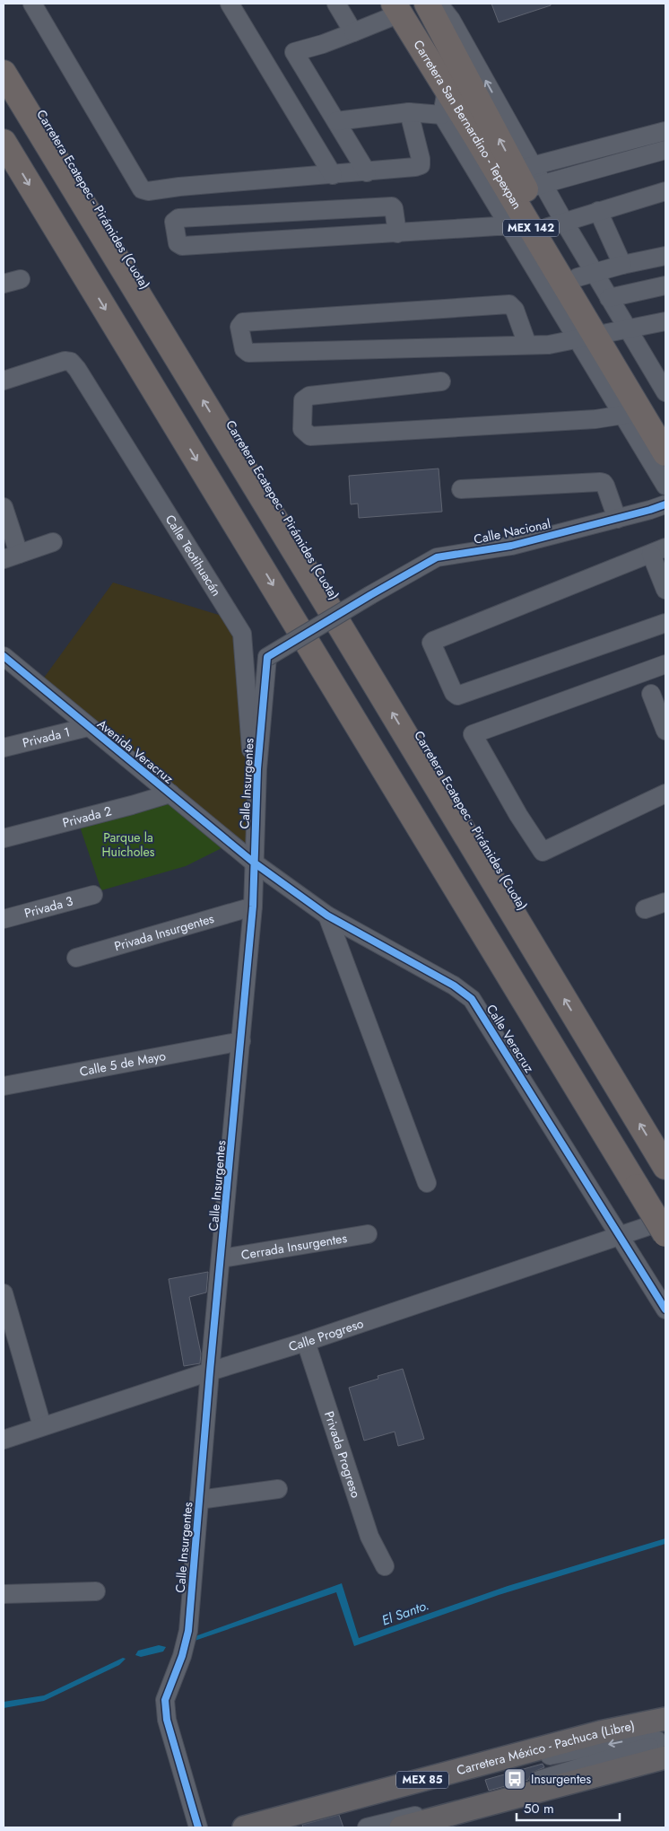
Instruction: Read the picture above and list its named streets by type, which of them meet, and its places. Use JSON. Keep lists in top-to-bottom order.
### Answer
{
  "streets": {
    "highway": ["Carretera San Bernardino - Tepexpan", "Carretera Ecatepec - Pirámides (Cuota)", "MEX 142"],
    "main road": ["Carretera México - Pachuca (Libre)", "MEX 85"],
    "street": [
      "Calle Nacional",
      "Calle Teotihuacán",
      "Privada 1",
      "Avenida Veracruz",
      "Calle Insurgentes",
      "Privada 2",
      "Privada 3",
      "Privada Insurgentes",
      "Calle Veracruz",
      "Calle 5 de Mayo",
      "Cerrada Insurgentes",
      "Calle Progreso",
      "Privada Progreso"
    ]
  },
  "crossings": [
    ["Calle Nacional", "Calle Insurgentes"],
    ["Calle Teotihuacán", "Calle Insurgentes"],
    ["Privada 1", "Avenida Veracruz"],
    ["Avenida Veracruz", "Calle Insurgentes"],
    ["Avenida Veracruz", "Privada 2"],
    ["Avenida Veracruz", "Calle Veracruz"],
    ["Calle Insurgentes", "Privada Insurgentes"],
    ["Calle Insurgentes", "Calle Veracruz"],
    ["Calle Insurgentes", "Calle 5 de Mayo"],
    ["Calle Insurgentes", "Cerrada Insurgentes"],
    ["Calle Insurgentes", "Calle Progreso"],
    ["Calle Veracruz", "Calle Progreso"],
    ["Calle Progreso", "Privada Progreso"]
  ],
  "water": ["El Santo."],
  "parks": ["Parque la Huicholes"],
  "places": {
    "bus stop": ["Insurgentes"]
  },
  "scale_bar": "50 m"
}
